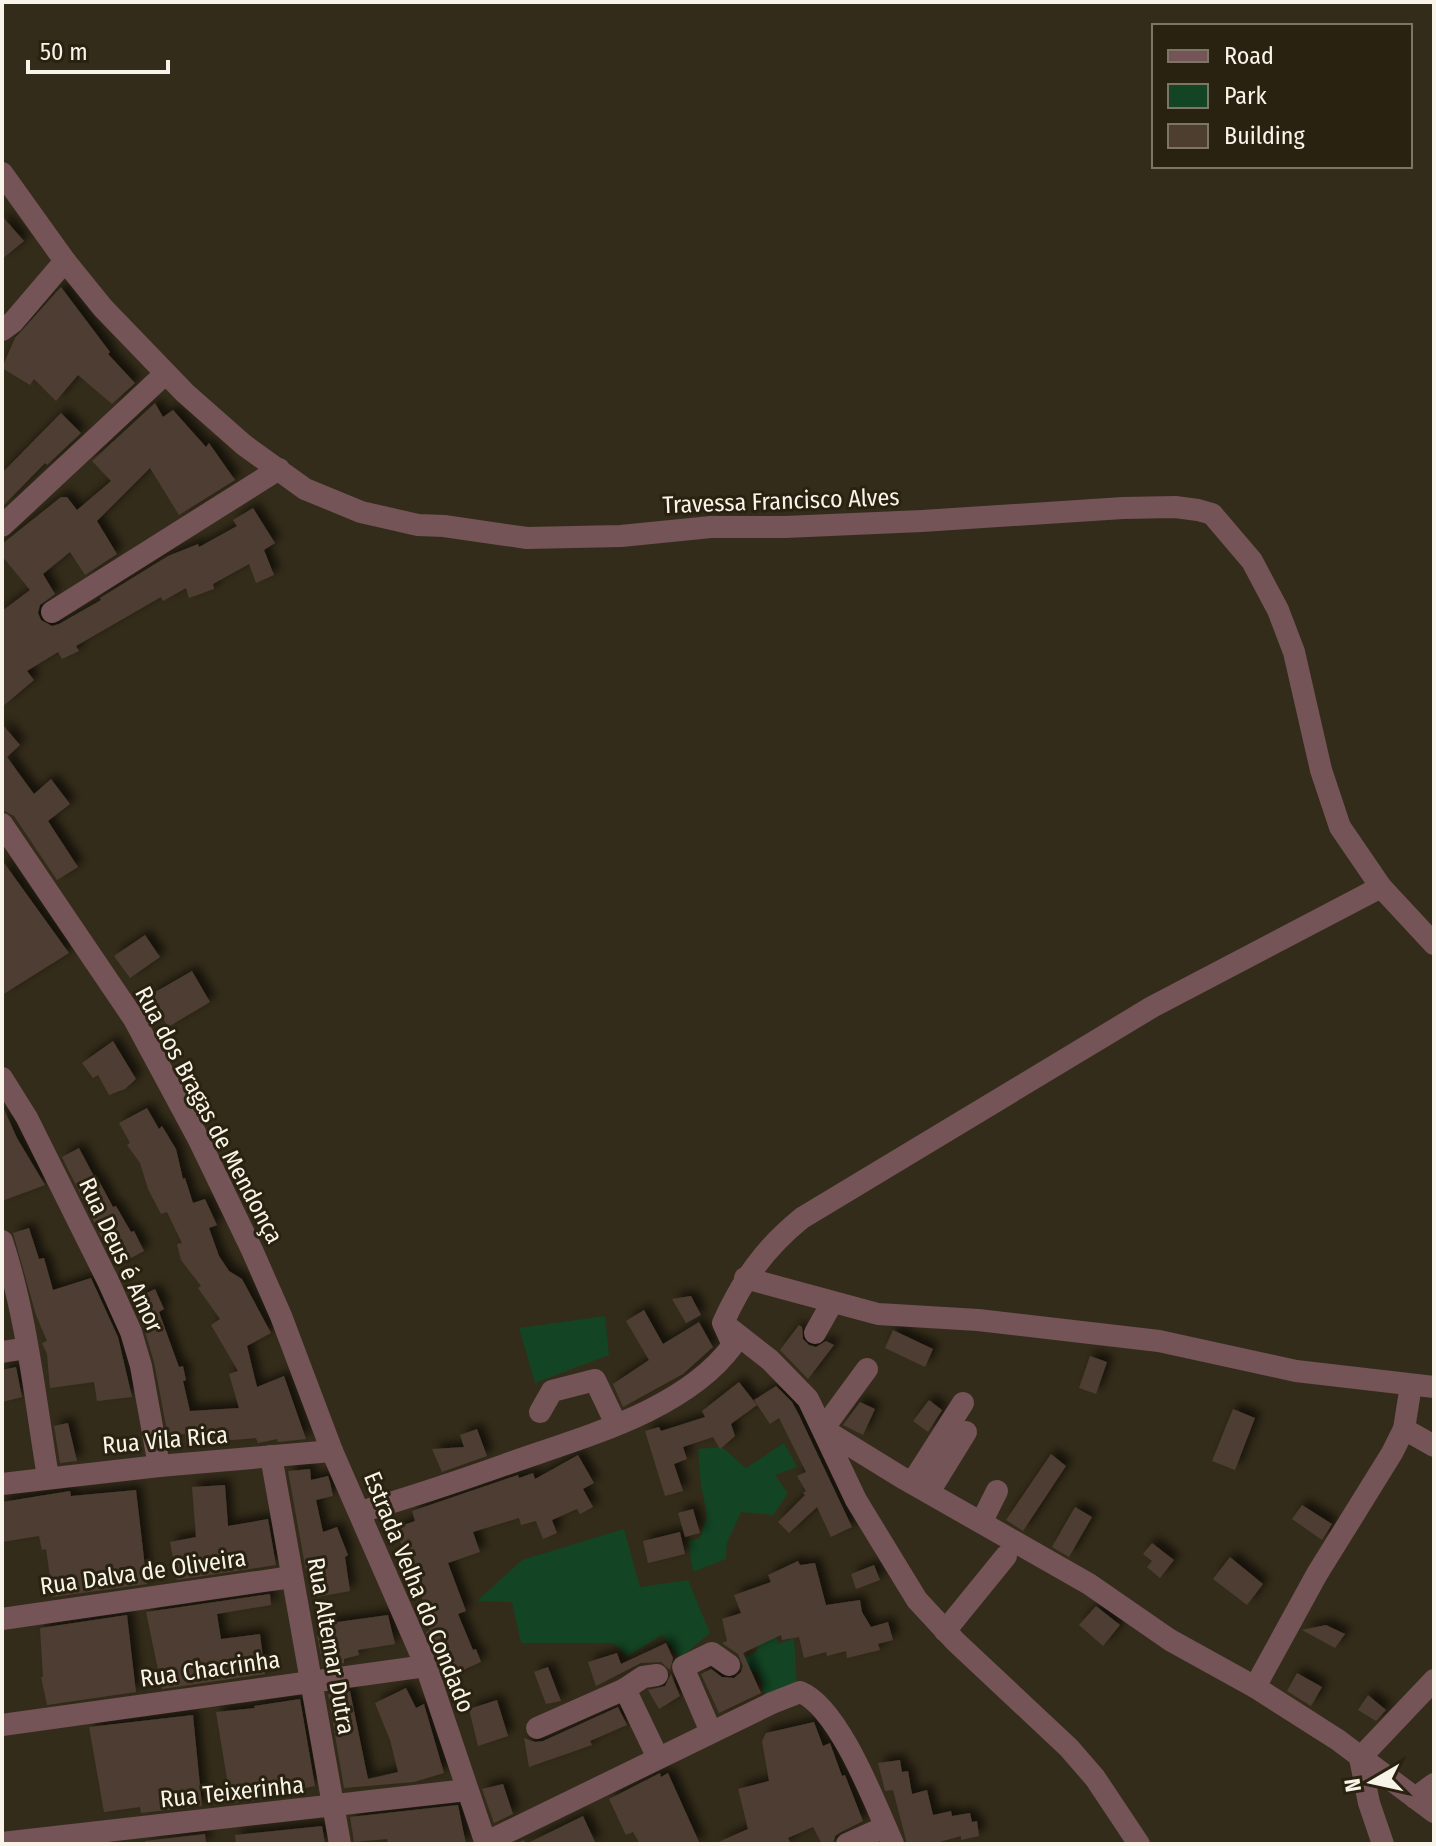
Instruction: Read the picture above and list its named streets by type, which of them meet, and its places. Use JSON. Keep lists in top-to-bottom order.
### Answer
{
  "streets": {
    "street": [
      "Travessa Francisco Alves",
      "Rua dos Bragas de Mendonça",
      "Rua Deus é Amor",
      "Rua Vila Rica",
      "Rua Dalva de Oliveira",
      "Estrada Velha do Condado",
      "Rua Altemar Dutra",
      "Rua Chacrinha",
      "Rua Teixerinha"
    ]
  },
  "crossings": [
    ["Rua dos Bragas de Mendonça", "Rua Vila Rica"],
    ["Rua dos Bragas de Mendonça", "Estrada Velha do Condado"],
    ["Rua Deus é Amor", "Rua Vila Rica"],
    ["Rua Vila Rica", "Estrada Velha do Condado"],
    ["Rua Vila Rica", "Rua Altemar Dutra"],
    ["Rua Dalva de Oliveira", "Rua Altemar Dutra"],
    ["Estrada Velha do Condado", "Rua Chacrinha"],
    ["Estrada Velha do Condado", "Rua Teixerinha"],
    ["Rua Altemar Dutra", "Rua Chacrinha"],
    ["Rua Altemar Dutra", "Rua Teixerinha"]
  ],
  "legend": ["Road", "Park", "Building"],
  "scale_bar": "50 m",
  "north": "left"
}
